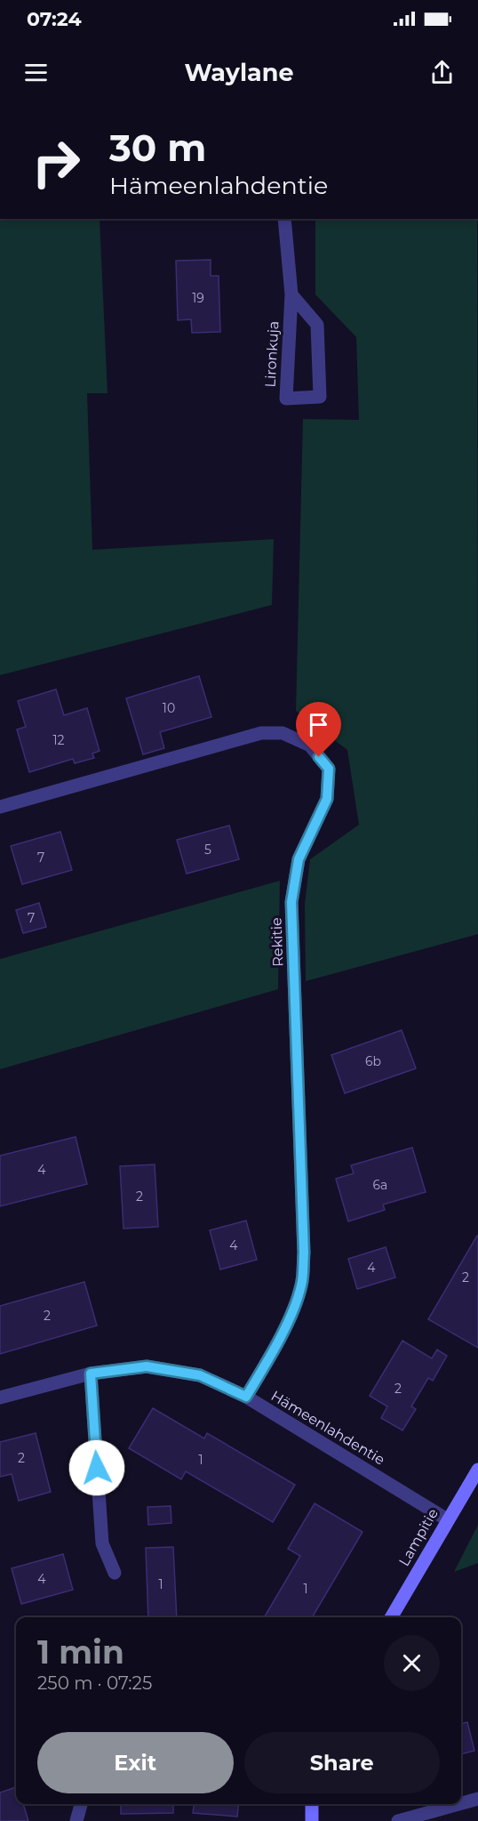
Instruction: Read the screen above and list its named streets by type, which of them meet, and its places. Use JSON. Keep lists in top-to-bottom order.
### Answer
{
  "streets": {
    "street": [
      "Lironkuja",
      "Rekitie",
      "Hämeenlahdentie",
      "Lampitie"
    ]
  },
  "crossings": [
    ["Rekitie", "Hämeenlahdentie"],
    ["Hämeenlahdentie", "Lampitie"]
  ],
  "house_numbers": [
    "19",
    "10",
    "12",
    "5",
    "7",
    "7",
    "6b",
    "4",
    "6a",
    "2",
    "4",
    "4",
    "2",
    "2",
    "2",
    "2",
    "1",
    "4",
    "1",
    "1"
  ],
  "page": {
    "status": "07:24",
    "header": "Waylane",
    "turn": ["30 m", "Hämeenlahdentie"],
    "heading": ["1 min", "250 m · 07:25"],
    "buttons": ["Exit", "Share"]
  }
}
